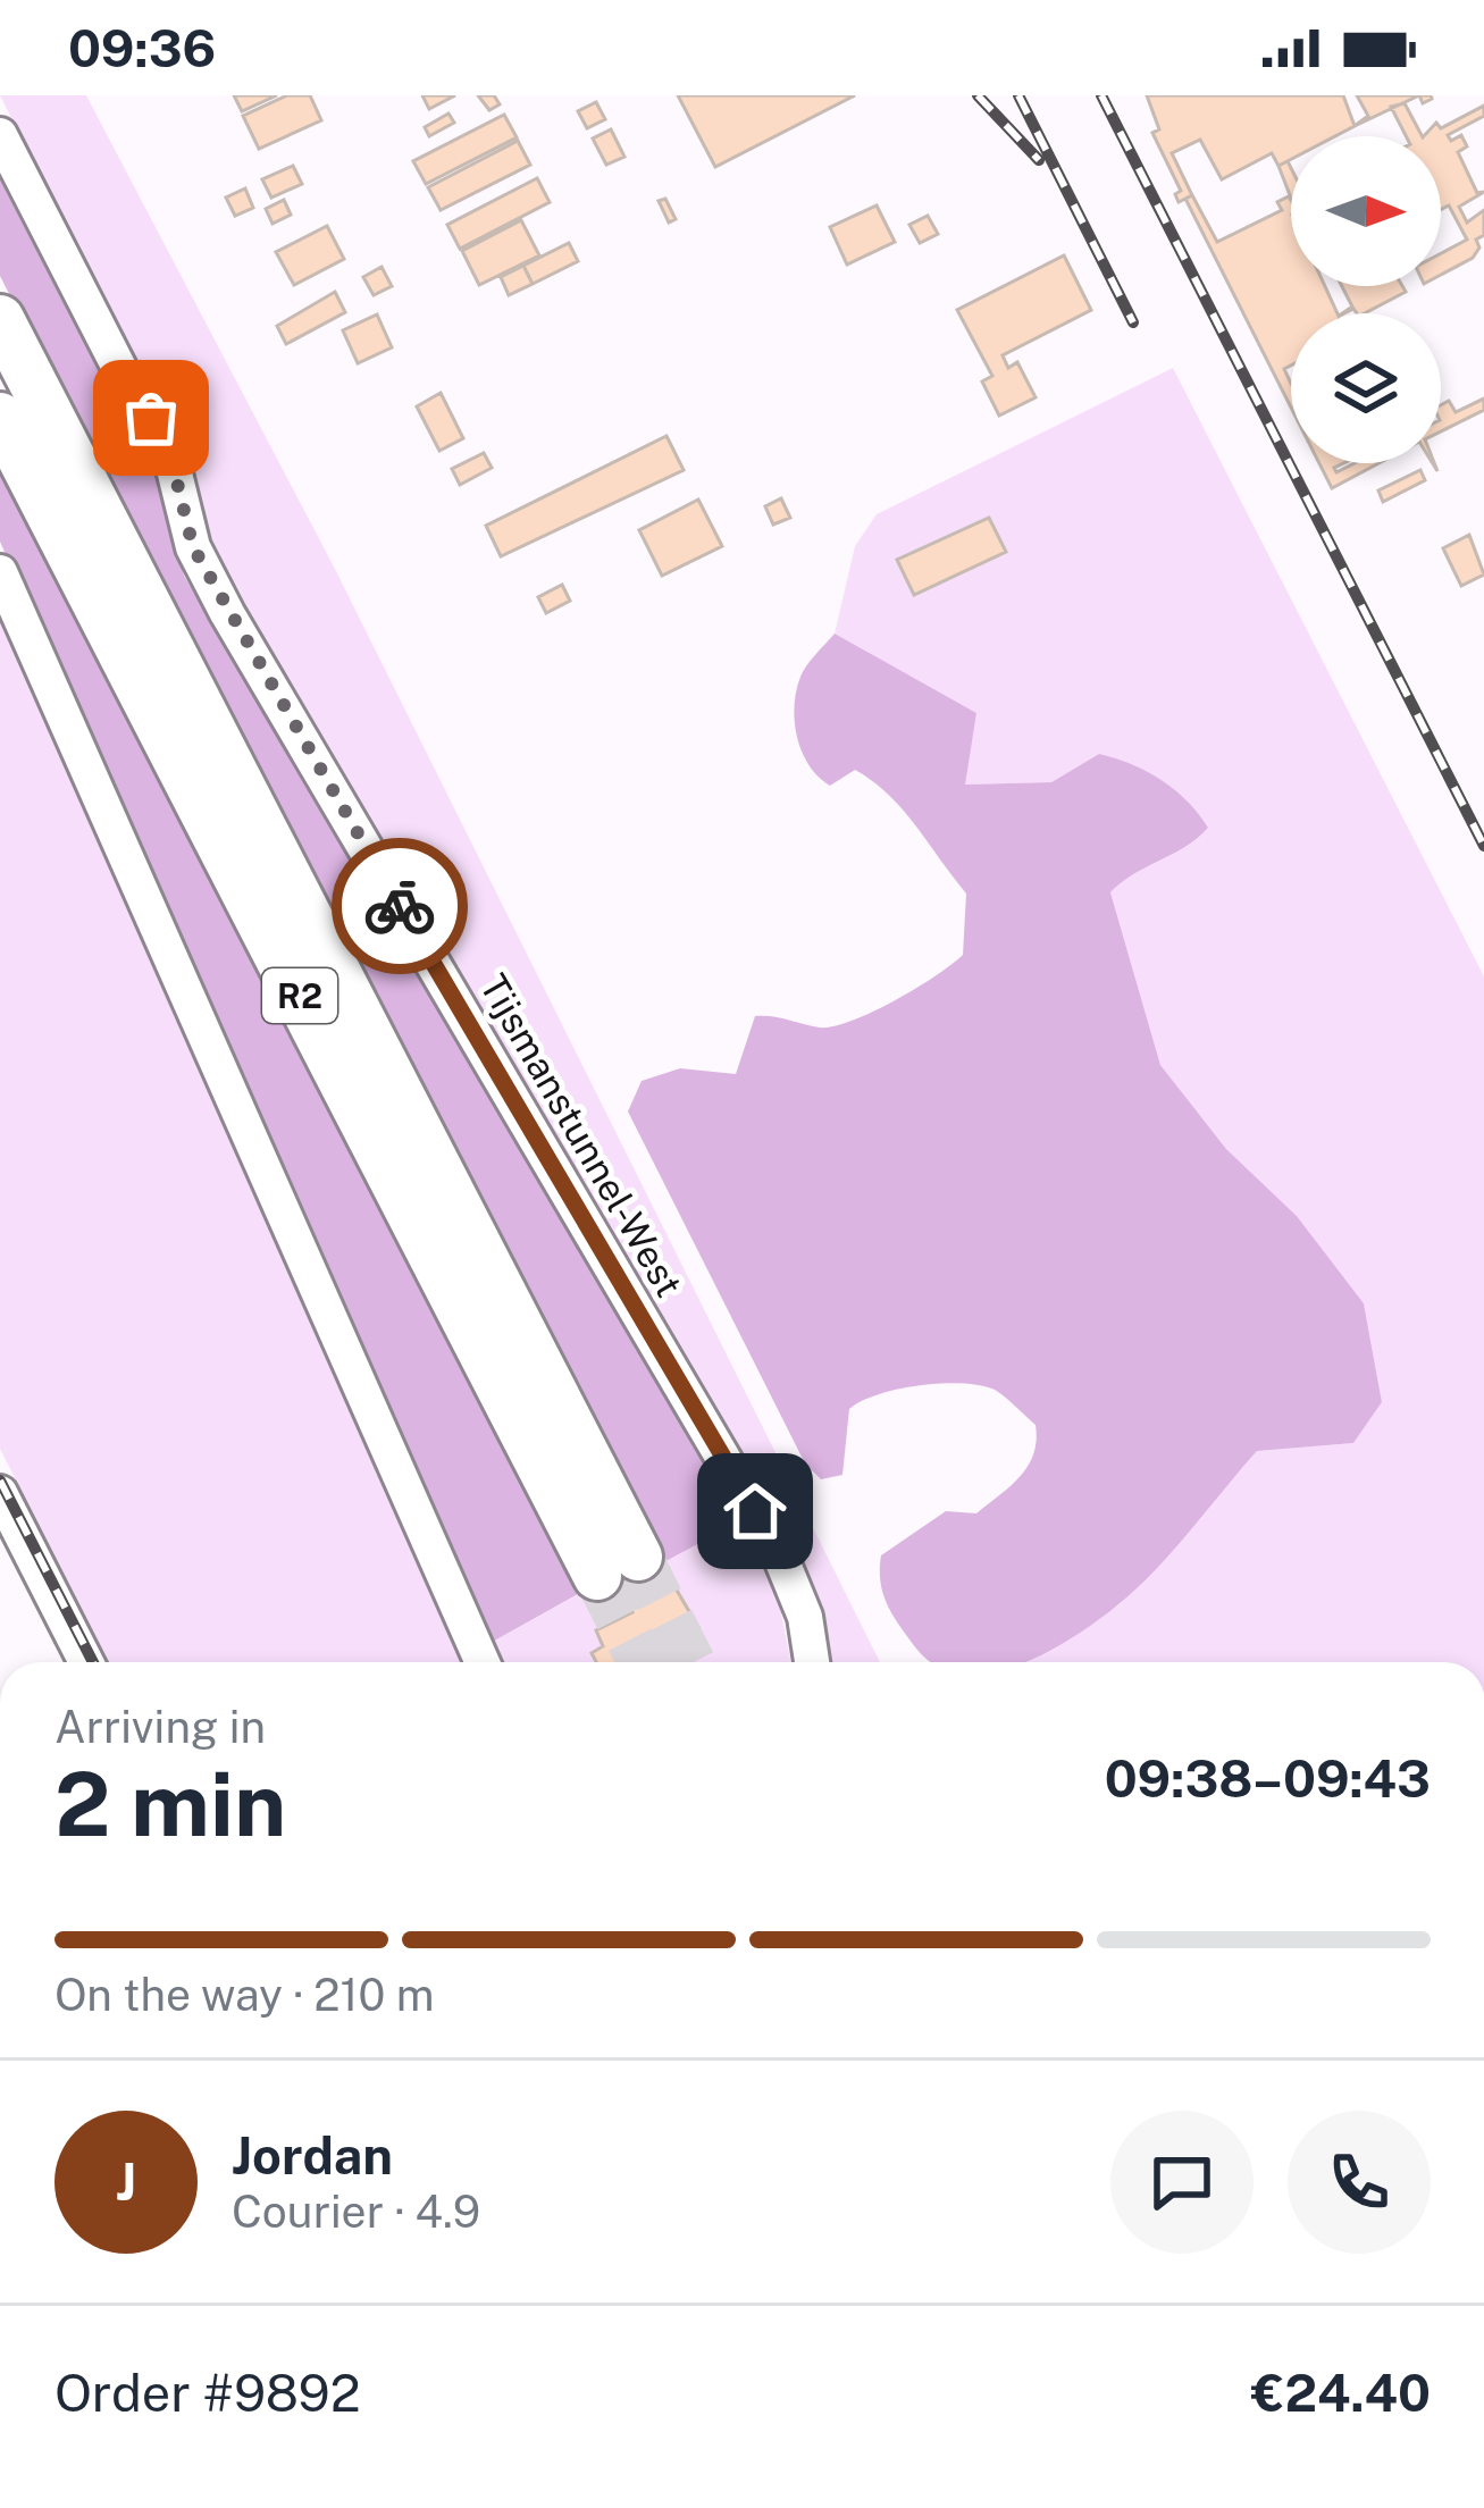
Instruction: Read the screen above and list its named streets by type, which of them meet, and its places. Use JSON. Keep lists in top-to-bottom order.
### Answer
{
  "streets": {
    "highway": ["R2"],
    "street": ["Tijsmanstunnel-West"]
  },
  "north": "right",
  "page": {
    "status": "09:36",
    "heading": ["2 min", "Arriving in", "09:38–09:43"],
    "panel": [
      "Jordan",
      "Courier · 4.9",
      "Order #9892",
      "€24.40"
    ],
    "bar": "On the way · 210 m",
    "round": "J"
  }
}
